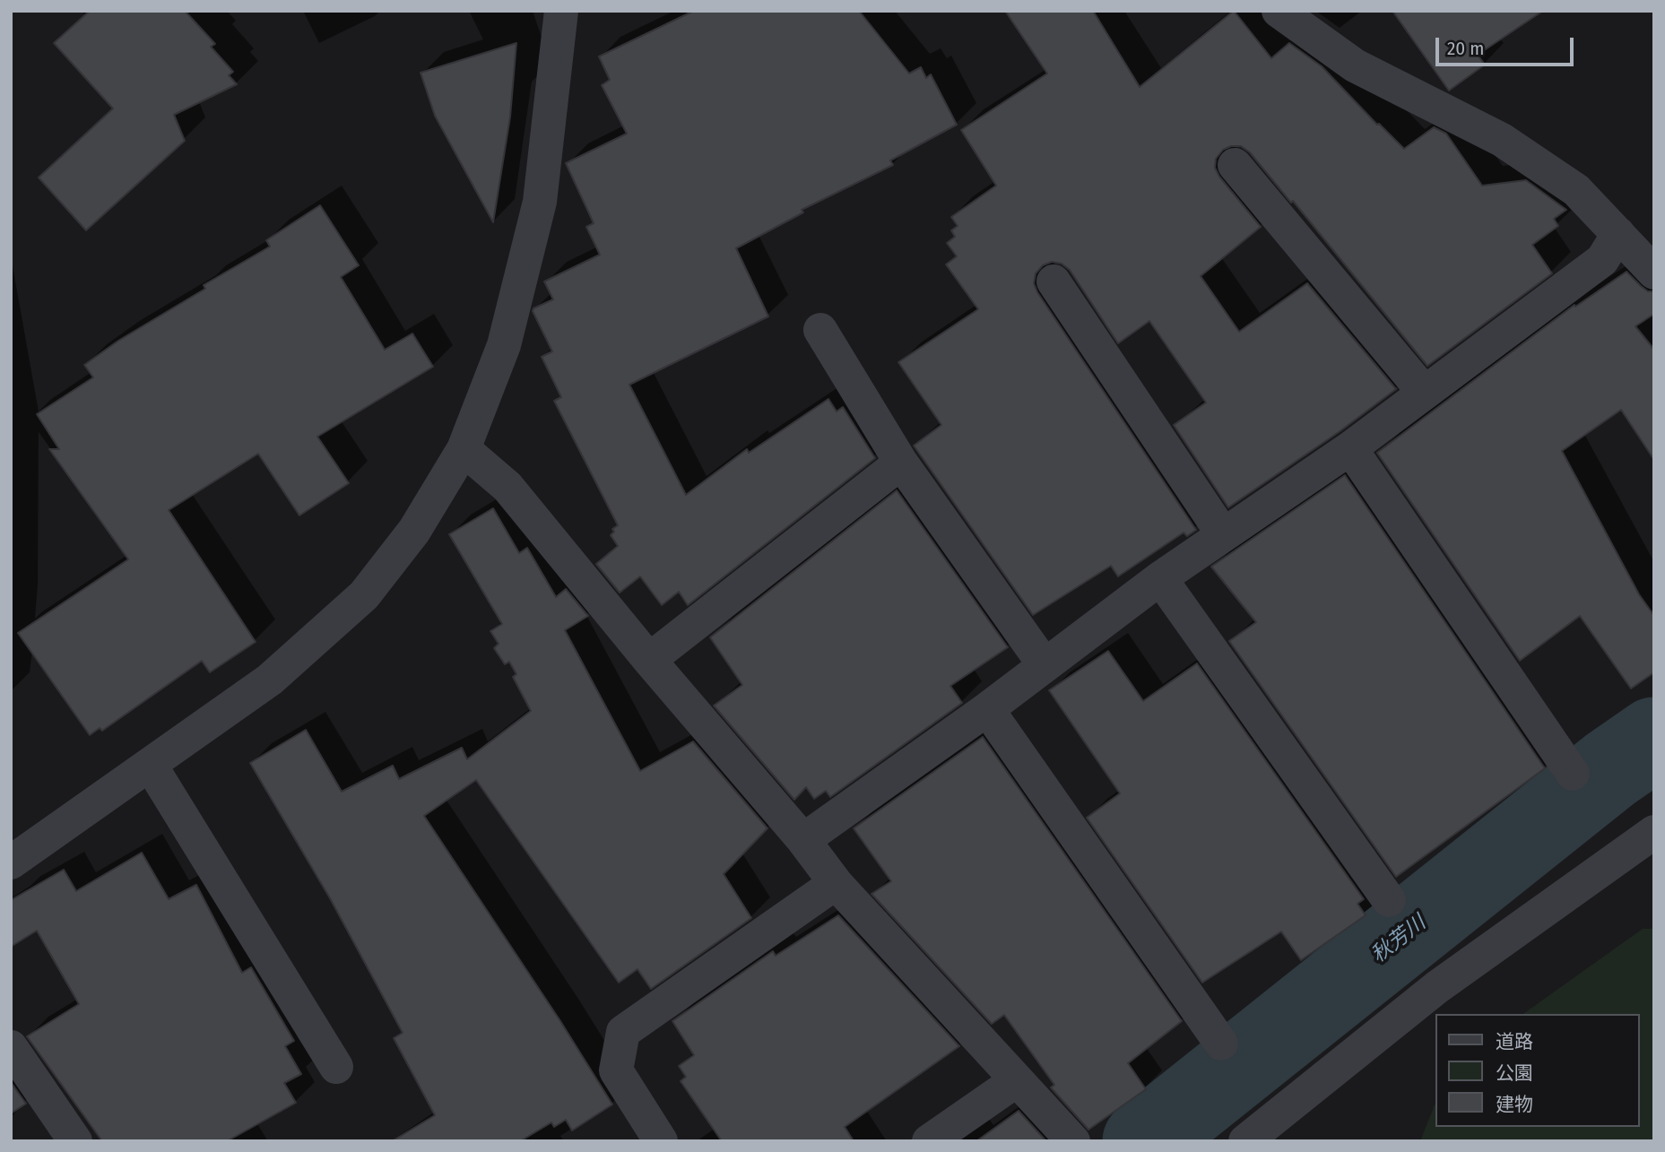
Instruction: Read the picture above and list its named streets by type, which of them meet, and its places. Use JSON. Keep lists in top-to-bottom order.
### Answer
{
  "water": ["秋芳川"],
  "legend": ["道路", "公園", "建物"],
  "scale_bar": "20 m"
}
